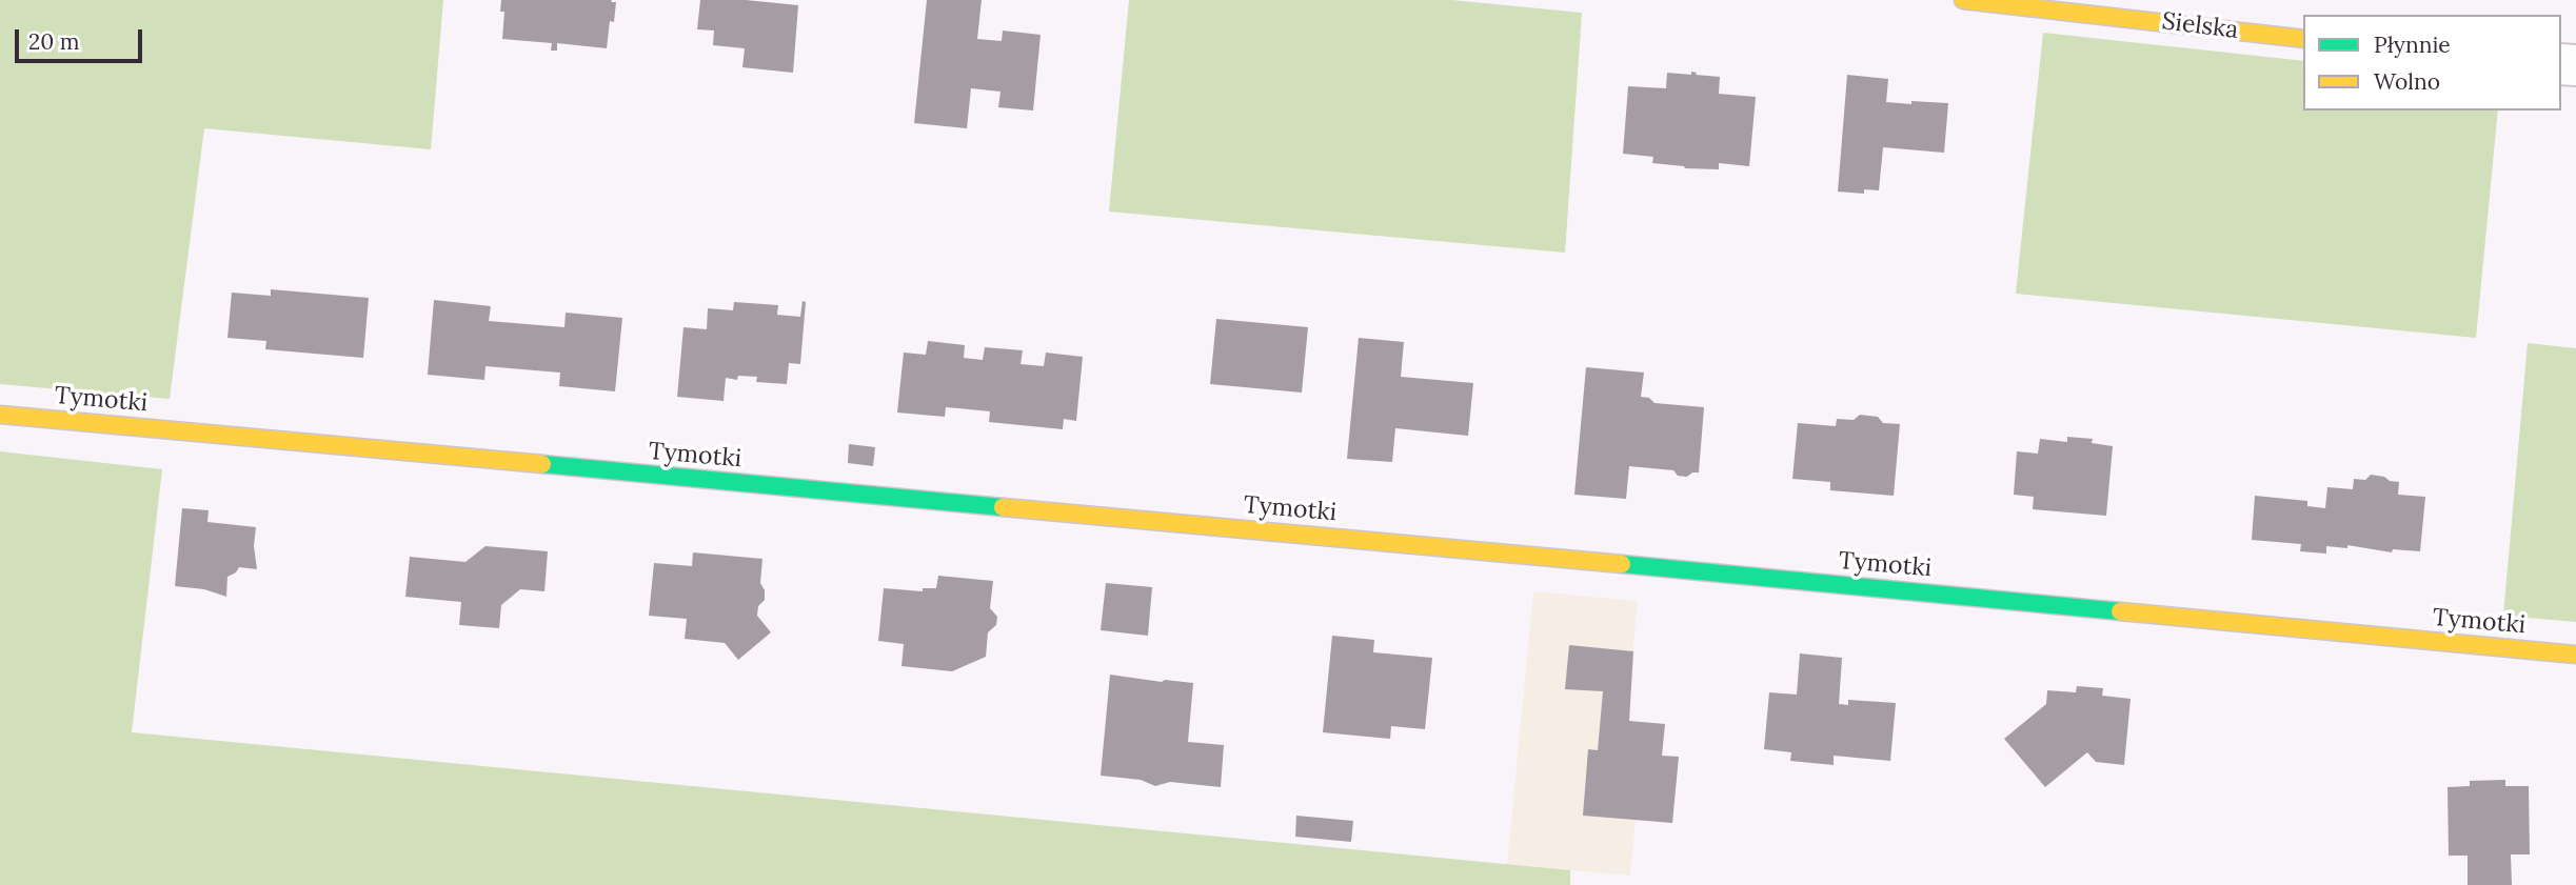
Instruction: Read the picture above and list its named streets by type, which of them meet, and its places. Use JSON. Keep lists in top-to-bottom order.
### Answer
{
  "streets": {
    "street": ["Sielska", "Tymotki"]
  },
  "legend": ["Płynnie", "Wolno"],
  "scale_bar": "20 m"
}
